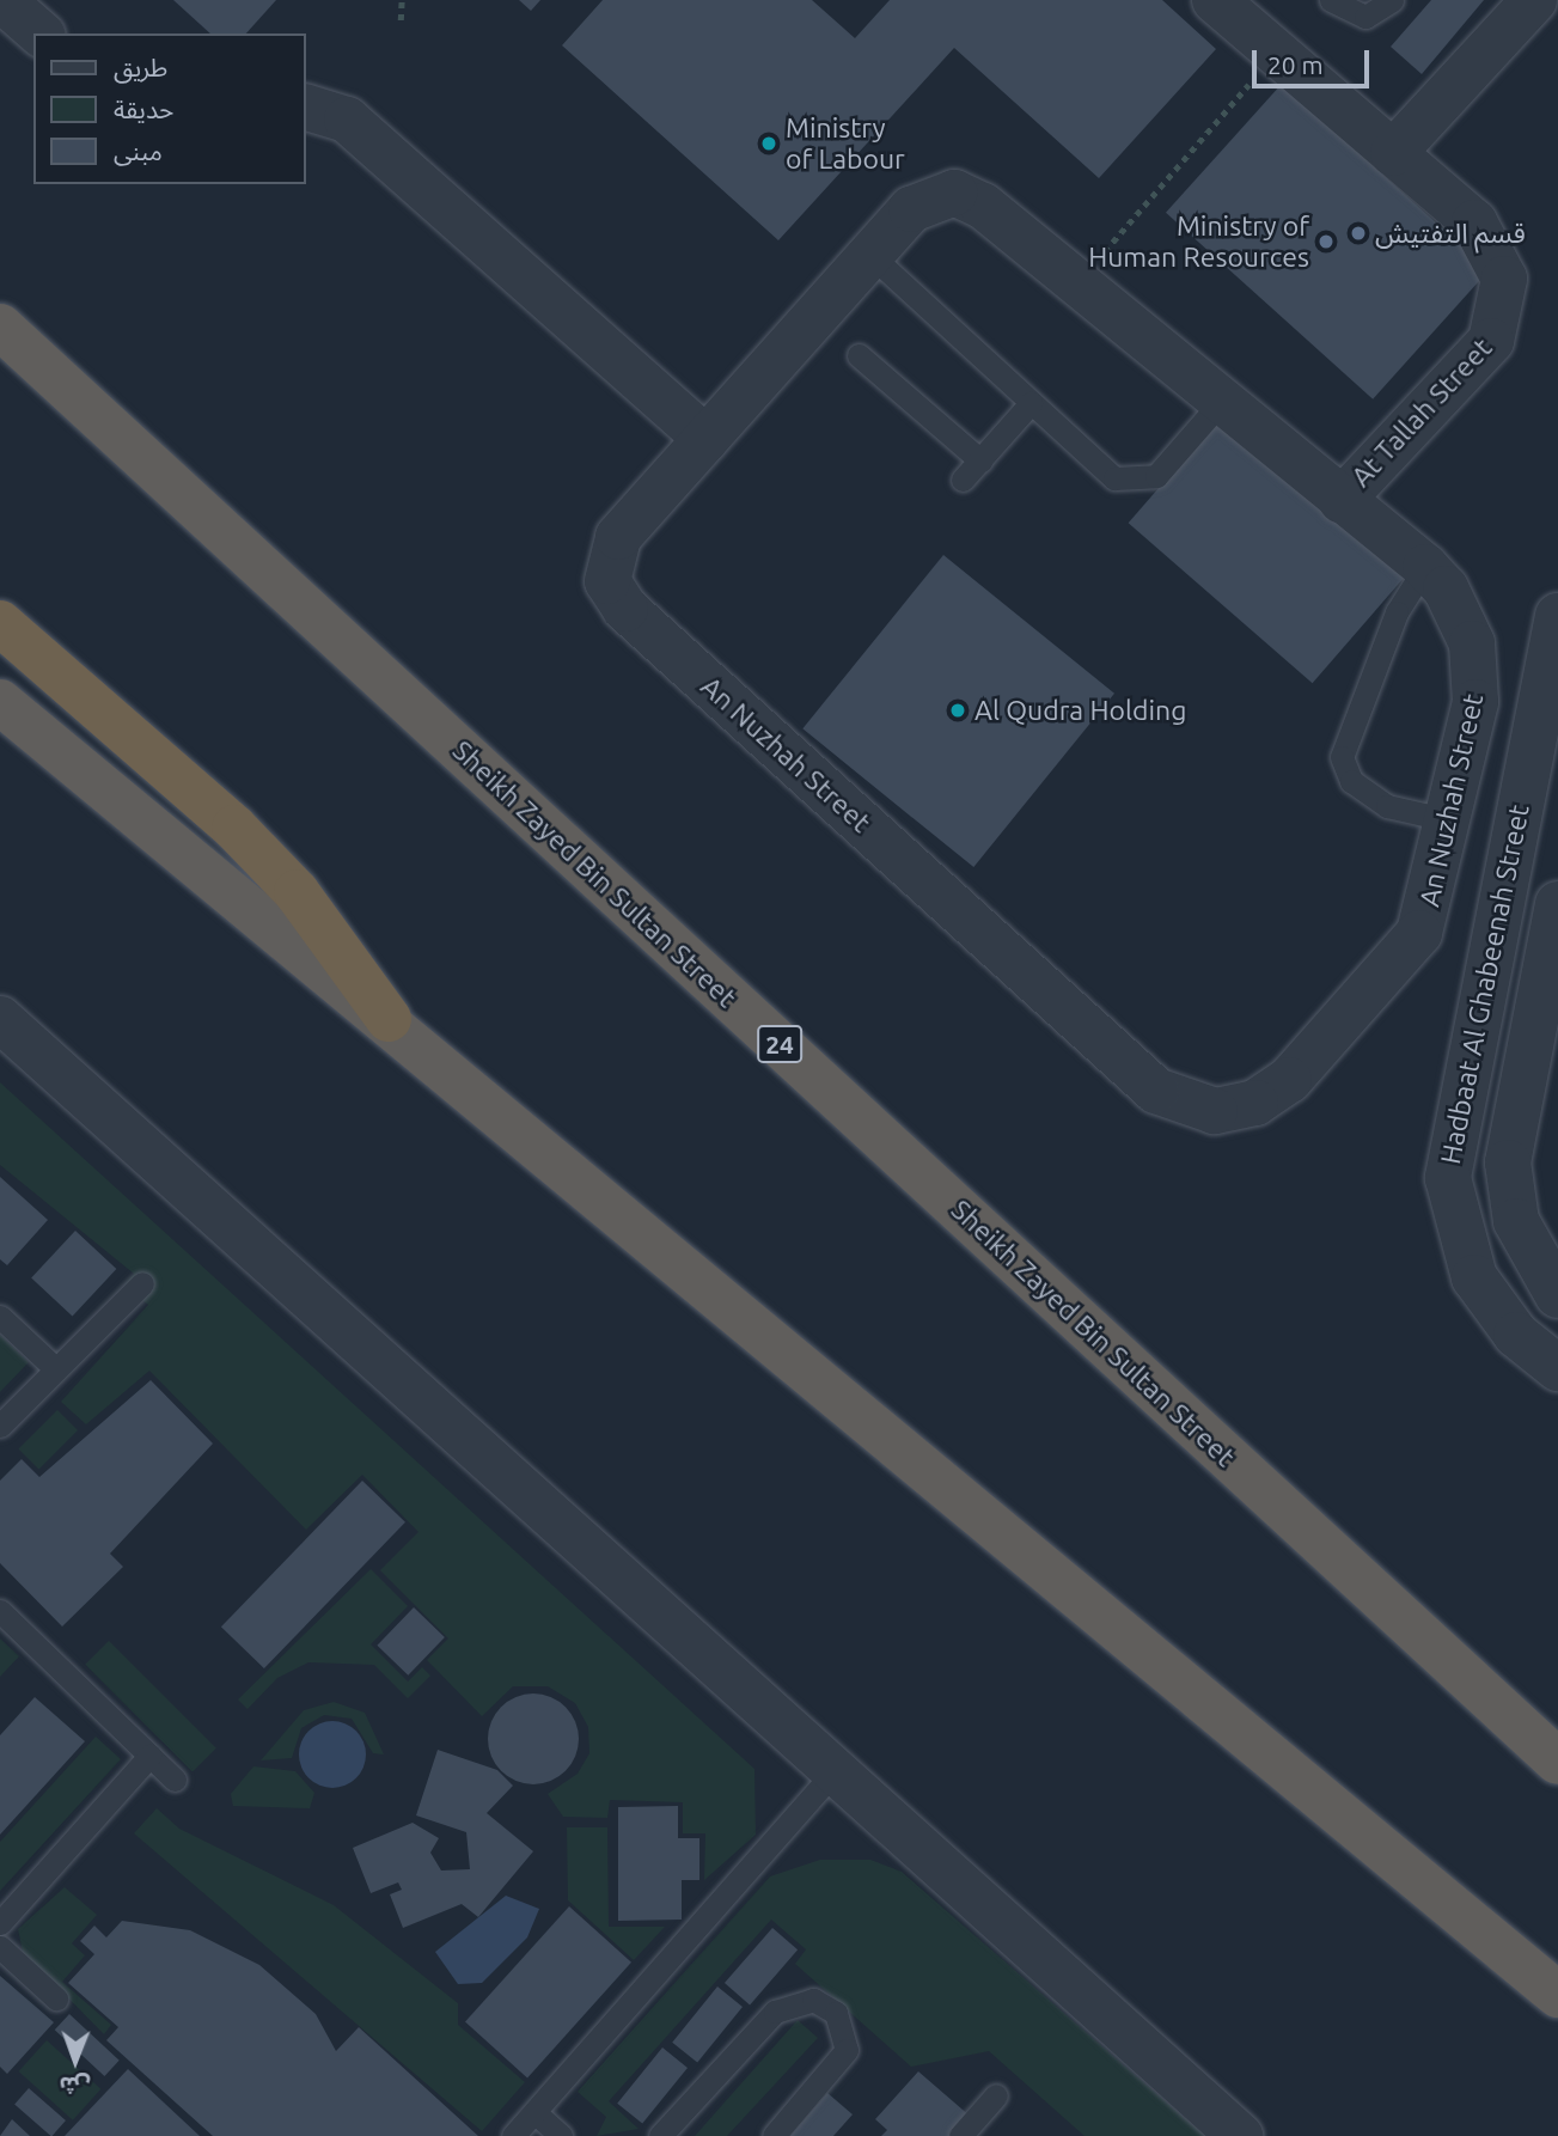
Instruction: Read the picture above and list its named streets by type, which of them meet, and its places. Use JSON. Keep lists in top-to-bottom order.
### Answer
{
  "streets": {
    "highway": ["Sheikh Zayed Bin Sultan Street", "24"],
    "street": ["At Tallah Street", "An Nuzhah Street", "Hadbaat Al Ghabeenah Street"]
  },
  "crossings": [
    ["At Tallah Street", "An Nuzhah Street"]
  ],
  "places": [
    "Ministry of Labour",
    "قسم التفتيش",
    "Ministry of Human Resources",
    "Al Qudra Holding"
  ],
  "legend": ["طريق", "حديقة", "مبنى"],
  "scale_bar": "20 m",
  "north": "bottom"
}
